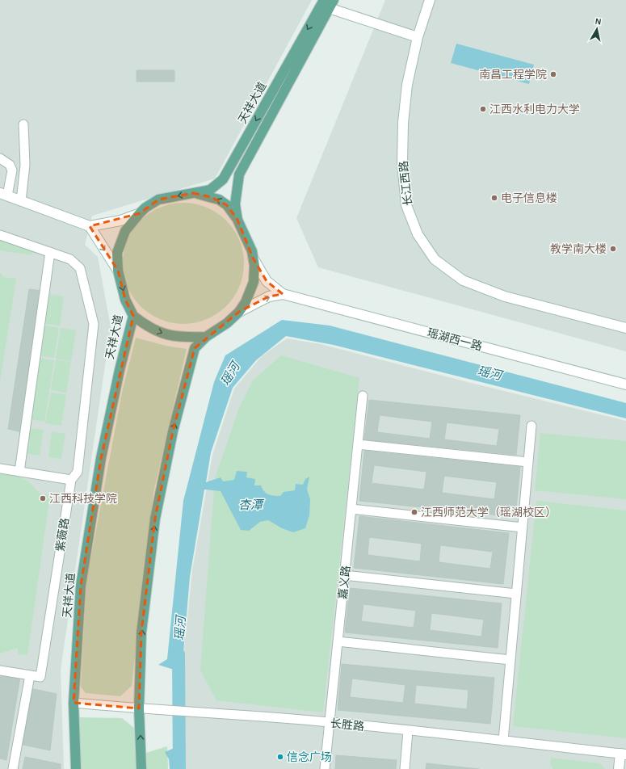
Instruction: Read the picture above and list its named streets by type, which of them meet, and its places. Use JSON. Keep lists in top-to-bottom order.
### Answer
{
  "streets": {
    "main road": ["天祥大道"],
    "street": [
      "长江西路",
      "瑶湖西一路",
      "紫薇路",
      "嘉义路",
      "长胜路"
    ]
  },
  "crossings": [
    ["天祥大道", "长胜路"],
    ["嘉义路", "长胜路"]
  ],
  "water": ["瑶河", "杏潭"],
  "places": [
    "南昌工程学院",
    "江西水利电力大学",
    "电子信息楼",
    "教学南大楼",
    "江西科技学院",
    "江西师范大学（瑶湖校区）",
    "信念广场"
  ],
  "north": "top"
}
